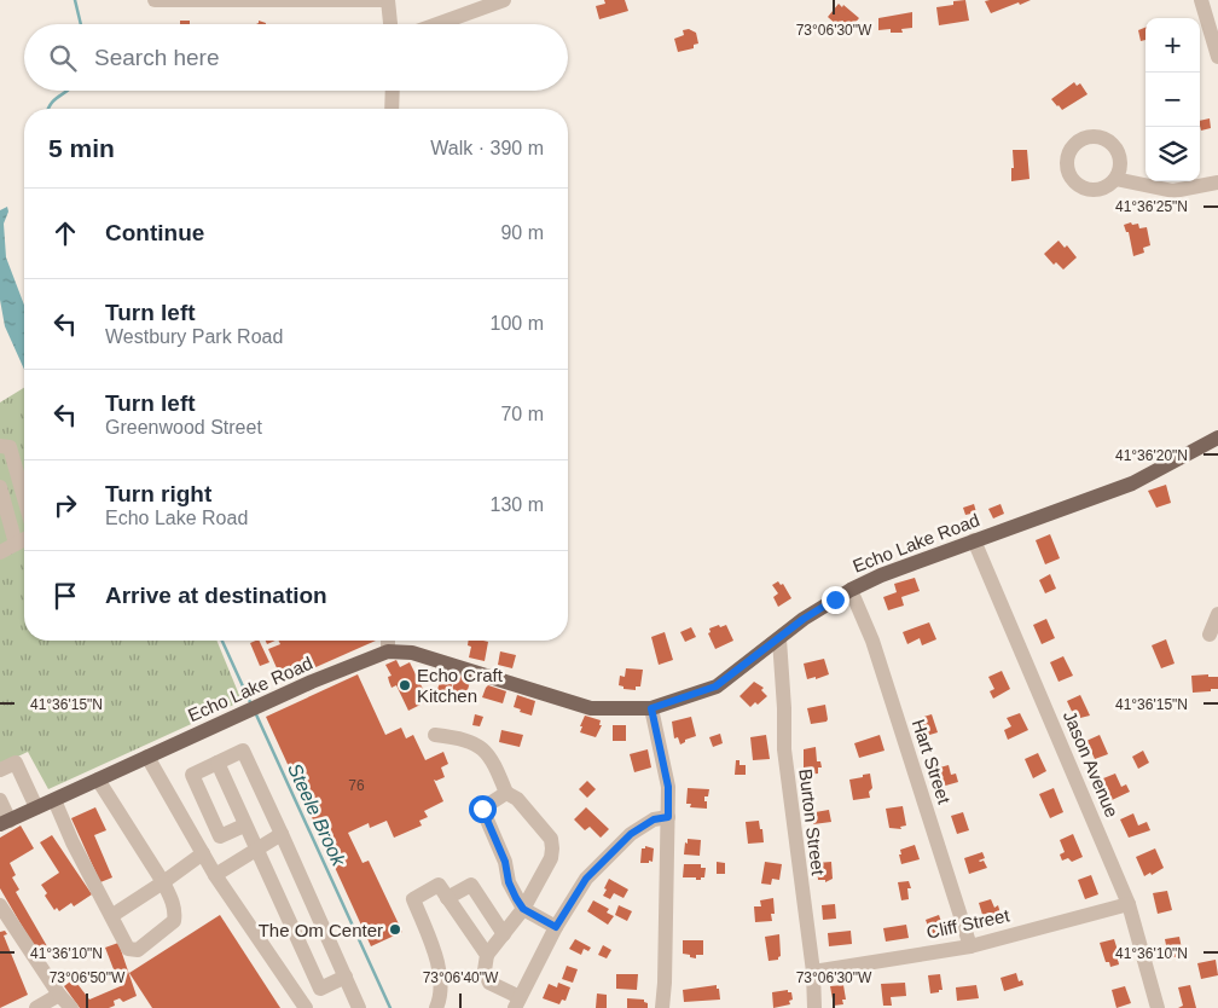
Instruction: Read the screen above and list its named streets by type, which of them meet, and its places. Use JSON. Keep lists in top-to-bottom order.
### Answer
{
  "streets": {
    "main road": ["Echo Lake Road"],
    "street": [
      "Hart Street",
      "Jason Avenue",
      "Burton Street",
      "Cliff Street"
    ]
  },
  "crossings": [
    ["Echo Lake Road", "Hart Street"],
    ["Echo Lake Road", "Jason Avenue"],
    ["Echo Lake Road", "Burton Street"],
    ["Hart Street", "Cliff Street"],
    ["Jason Avenue", "Cliff Street"],
    ["Burton Street", "Cliff Street"]
  ],
  "water": ["Steele Brook"],
  "places": ["Echo Craft Kitchen", "The Om Center"],
  "house_numbers": ["76"],
  "page": {
    "map_buttons": ["+", "−"],
    "search": "Search here",
    "heading": ["5 min", "Walk · 390 m"],
    "list": [
      ["Continue", "90 m"],
      ["Turn left", "Westbury Park Road", "100 m"],
      ["Turn left", "Greenwood Street", "70 m"],
      ["Turn right", "Echo Lake Road", "130 m"],
      "Arrive at destination"
    ]
  },
  "coordinates": [
    "73°06'30\"W",
    "41°36'25\"N",
    "41°36'20\"N",
    "41°36'15\"N",
    "41°36'10\"N",
    "73°06'50\"W",
    "73°06'40\"W"
  ]
}
